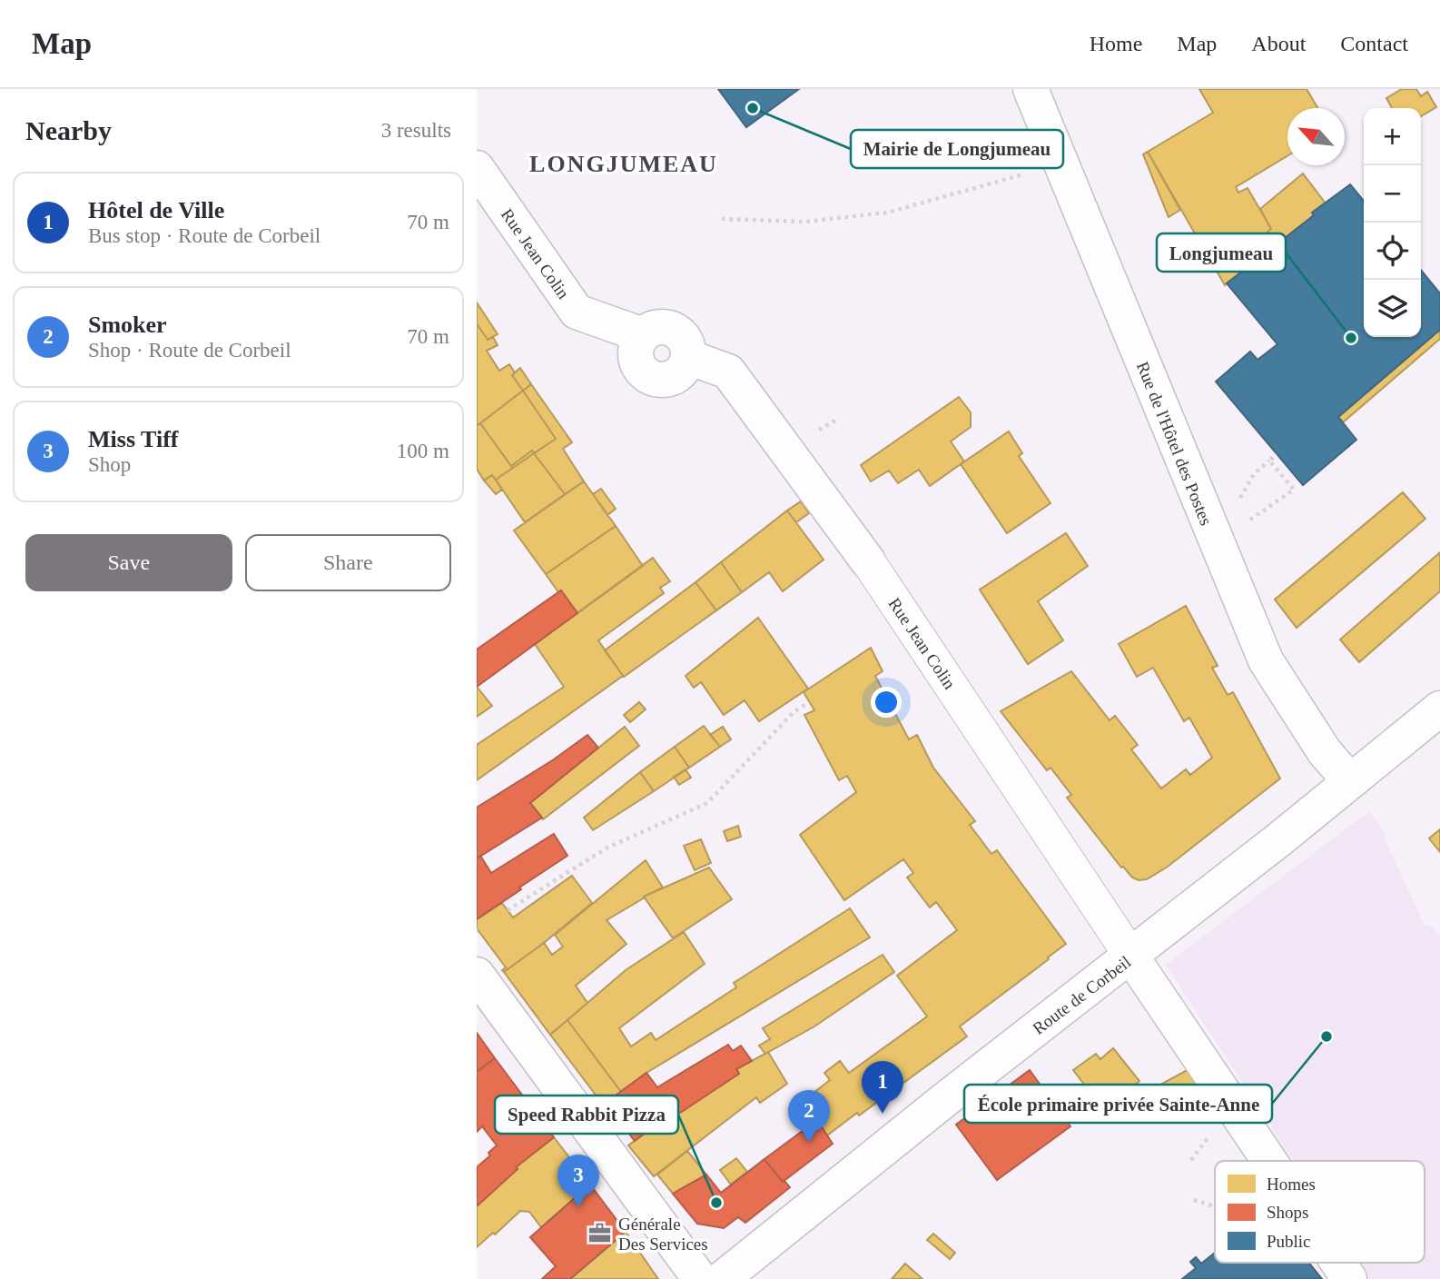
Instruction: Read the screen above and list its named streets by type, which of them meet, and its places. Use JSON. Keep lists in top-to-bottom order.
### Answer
{
  "streets": {
    "street": ["Rue Jean Colin", "Rue de l'Hôtel des Postes", "Route de Corbeil"]
  },
  "crossings": [
    ["Rue Jean Colin", "Route de Corbeil"],
    ["Rue de l'Hôtel des Postes", "Route de Corbeil"]
  ],
  "districts": ["LONGJUMEAU"],
  "places": {
    "other": [
      "Mairie de Longjumeau",
      "Longjumeau",
      "École primaire privée Sainte-Anne",
      "Speed Rabbit Pizza"
    ],
    "office": ["Générale Des Services"]
  },
  "legend": ["Homes", "Shops", "Public"],
  "north": "top left",
  "page": {
    "header": "Map",
    "nav": [
      "Home",
      "Map",
      "About",
      "Contact"
    ],
    "heading": ["Nearby", "3 results"],
    "map_buttons": ["+", "−"],
    "list": [
      {
        "mark": "1",
        "name": "Hôtel de Ville",
        "note": "Bus stop · Route de Corbeil",
        "value": "70 m"
      },
      {
        "mark": "2",
        "name": "Smoker",
        "note": "Shop · Route de Corbeil",
        "value": "70 m"
      },
      {
        "mark": "3",
        "name": "Miss Tiff",
        "note": "Shop",
        "value": "100 m"
      }
    ],
    "buttons": ["Save", "Share"],
    "pins": ["1", "2", "3"]
  }
}
